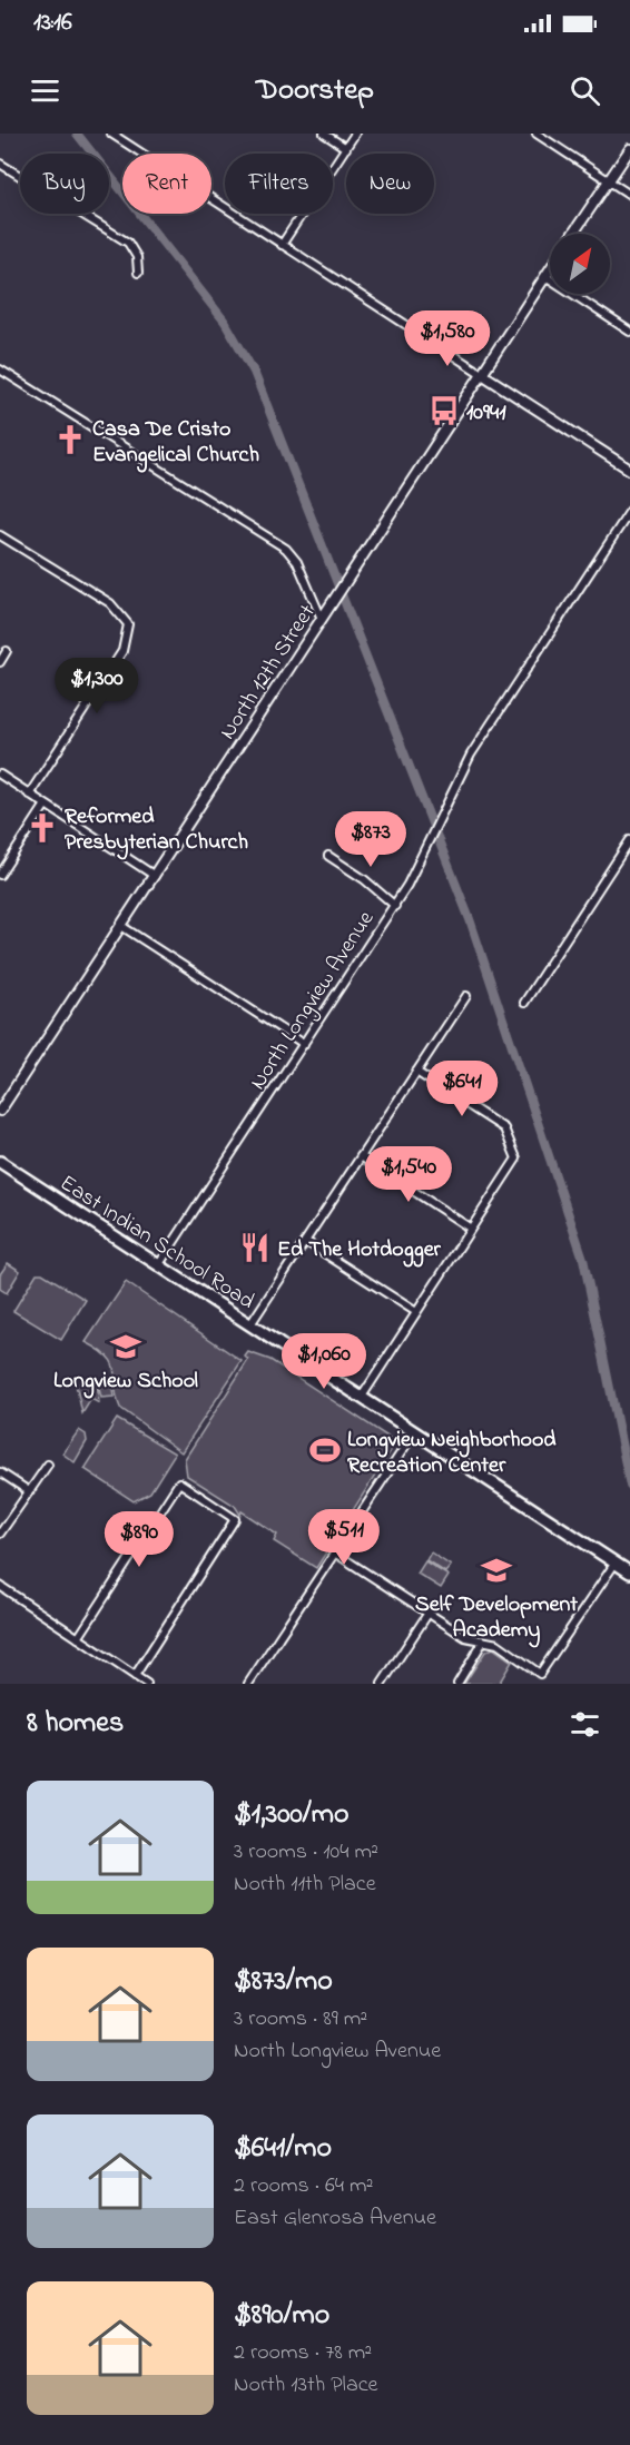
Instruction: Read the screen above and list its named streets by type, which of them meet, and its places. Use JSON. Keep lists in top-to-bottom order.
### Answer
{
  "streets": {
    "main road": ["East Indian School Road"],
    "street": ["North 12th Street", "North Longview Avenue"]
  },
  "crossings": [
    ["North Longview Avenue", "East Indian School Road"]
  ],
  "places": {
    "bus stop": ["10941"],
    "church": ["Casa De Cristo Evangelical Church", "Reformed Presbyterian Church"],
    "restaurant": ["Ed The Hotdogger"],
    "school or university": ["Longview School", "Self Development Academy"],
    "sports": ["Longview Neighborhood Recreation Center"]
  },
  "north": "top right",
  "page": {
    "status": "13:16",
    "header": "Doorstep",
    "chip": [
      "Buy",
      "Rent",
      "Filters",
      "New"
    ],
    "price": [
      "$1,580",
      "$1,300",
      "$873",
      "$641",
      "$1,540",
      "$1,060",
      "$511",
      "$890"
    ],
    "heading": "8 homes",
    "list": [
      {
        "name": "$1,300/mo",
        "note": "3 rooms · 104 m² · North 11th Place"
      },
      {
        "name": "$873/mo",
        "note": "3 rooms · 89 m² · North Longview Avenue"
      },
      {
        "name": "$641/mo",
        "note": "2 rooms · 64 m² · East Glenrosa Avenue"
      },
      {
        "name": "$890/mo",
        "note": "2 rooms · 78 m² · North 13th Place"
      }
    ]
  }
}
